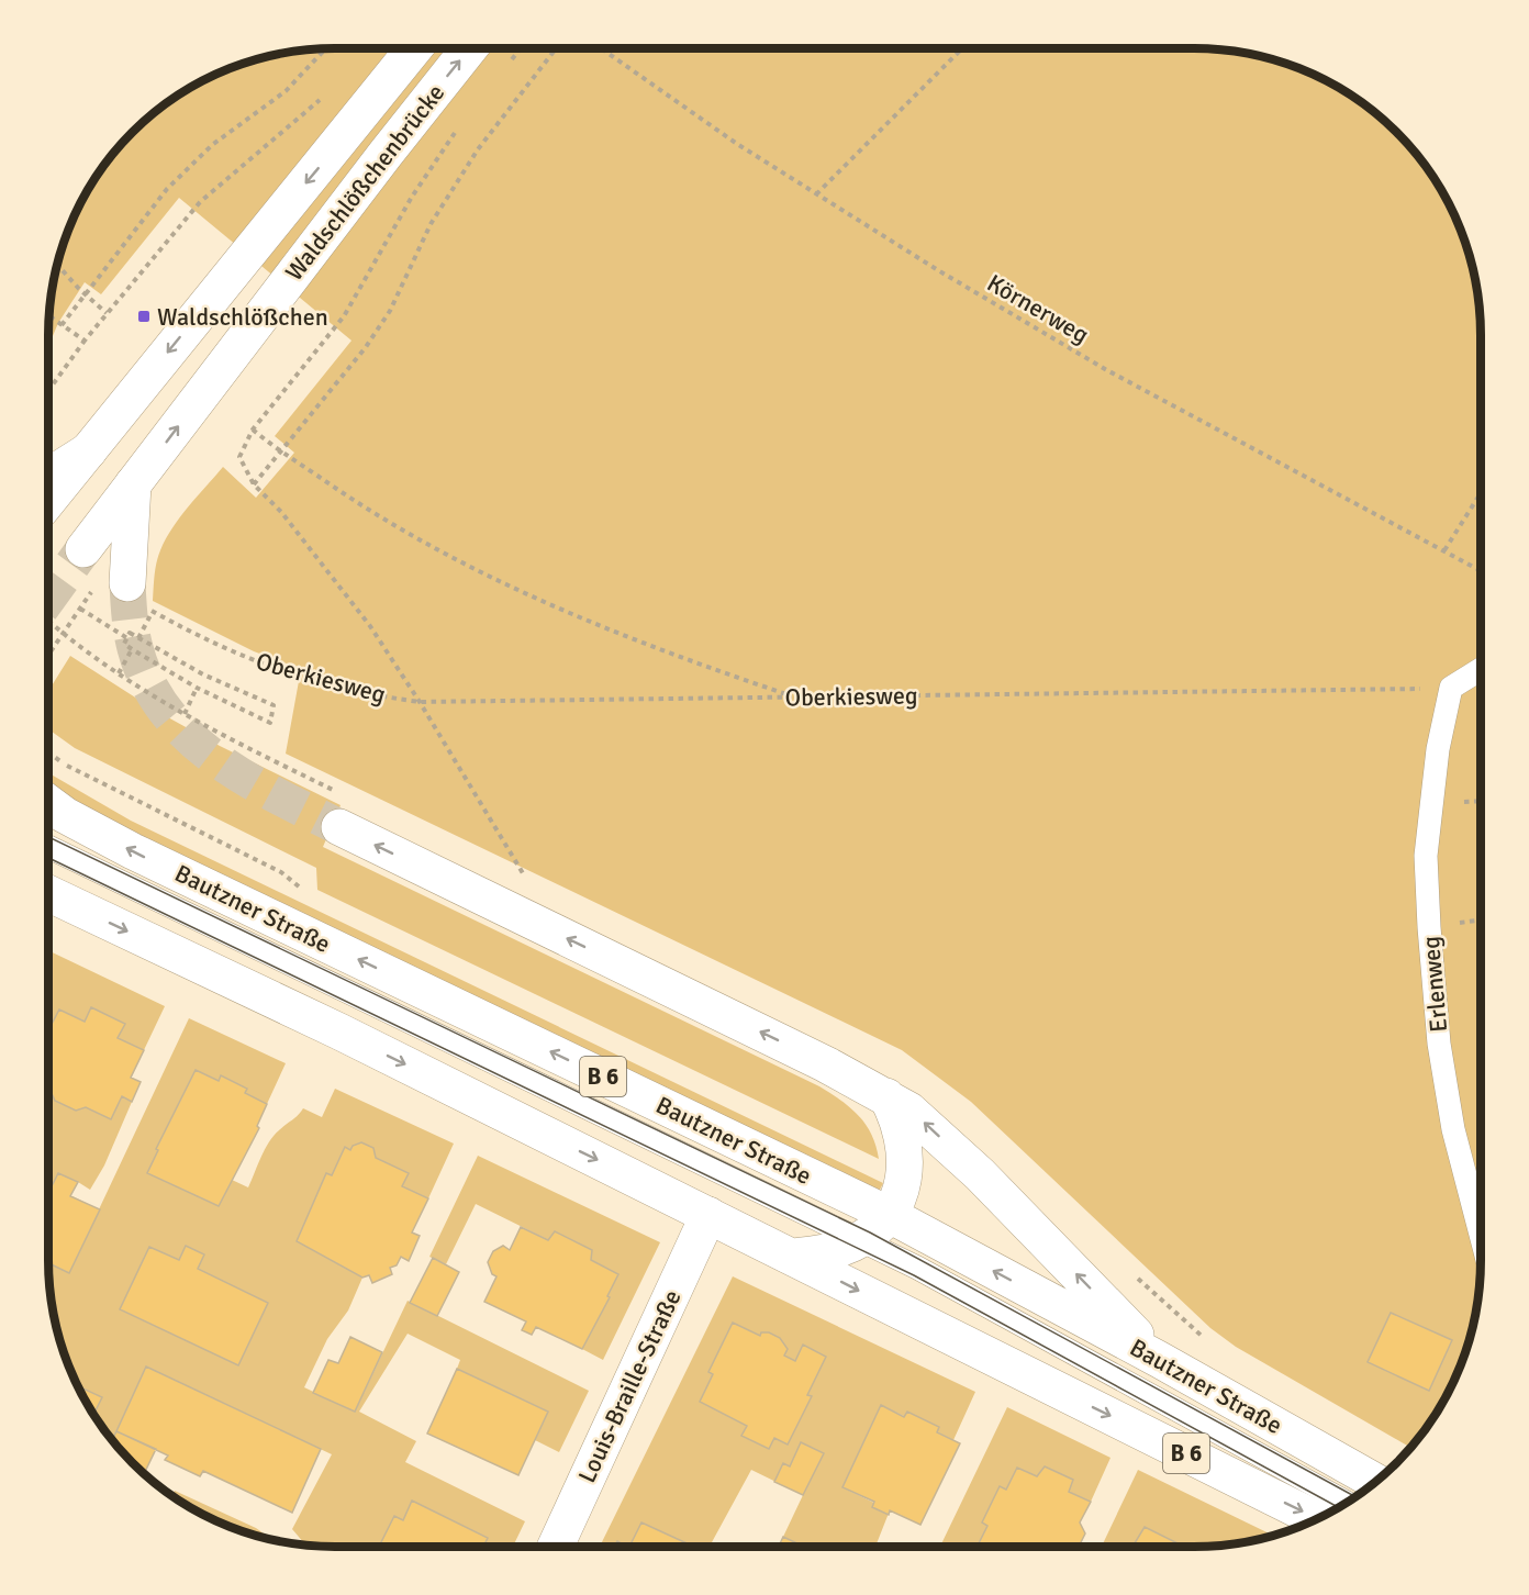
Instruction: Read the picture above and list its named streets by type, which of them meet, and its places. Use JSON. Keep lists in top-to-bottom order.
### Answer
{
  "streets": {
    "main road": [
      "Waldschlößchenbrücke",
      "Bautzner Straße",
      "B 6",
      "Louis-Braille-Straße"
    ],
    "lane": ["Erlenweg"],
    "path": ["Körnerweg", "Oberkiesweg"]
  },
  "crossings": [
    ["Oberkiesweg", "Erlenweg"],
    ["B 6", "Louis-Braille-Straße"]
  ],
  "places": {
    "transit": ["Waldschlößchen"]
  }
}
